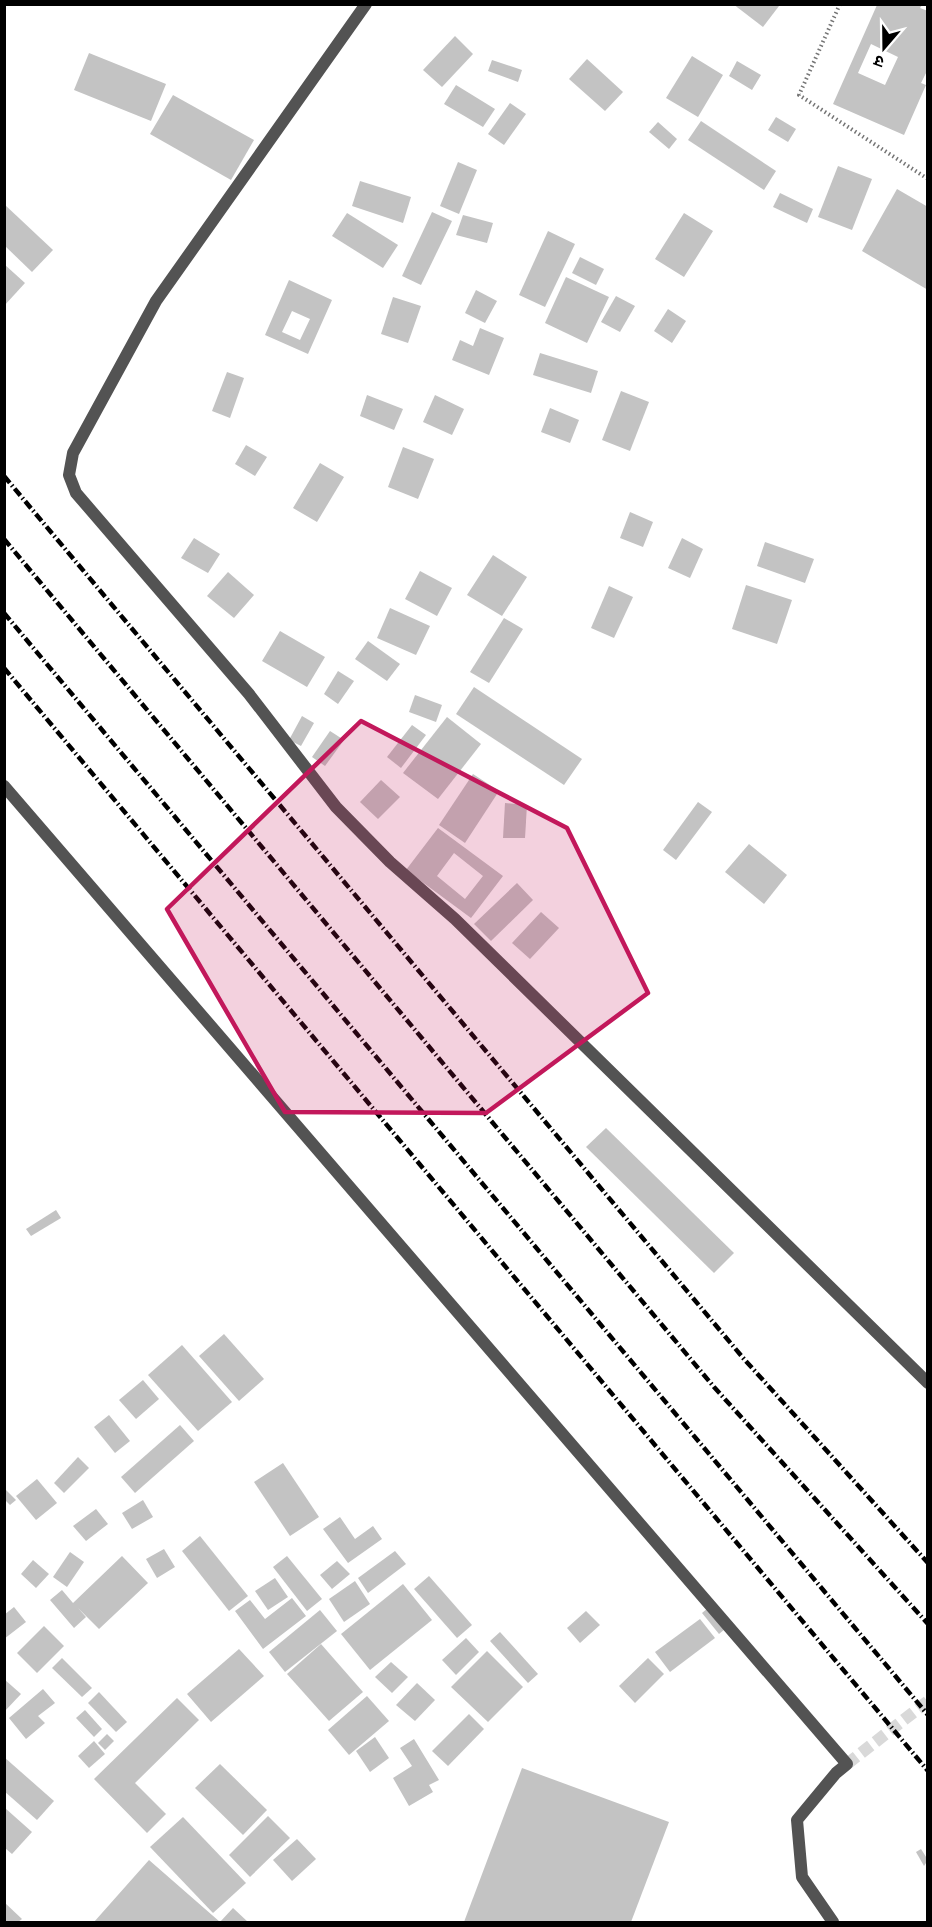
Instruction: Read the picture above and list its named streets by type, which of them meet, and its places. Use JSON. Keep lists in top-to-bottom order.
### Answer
{
  "north": "bottom"
}
